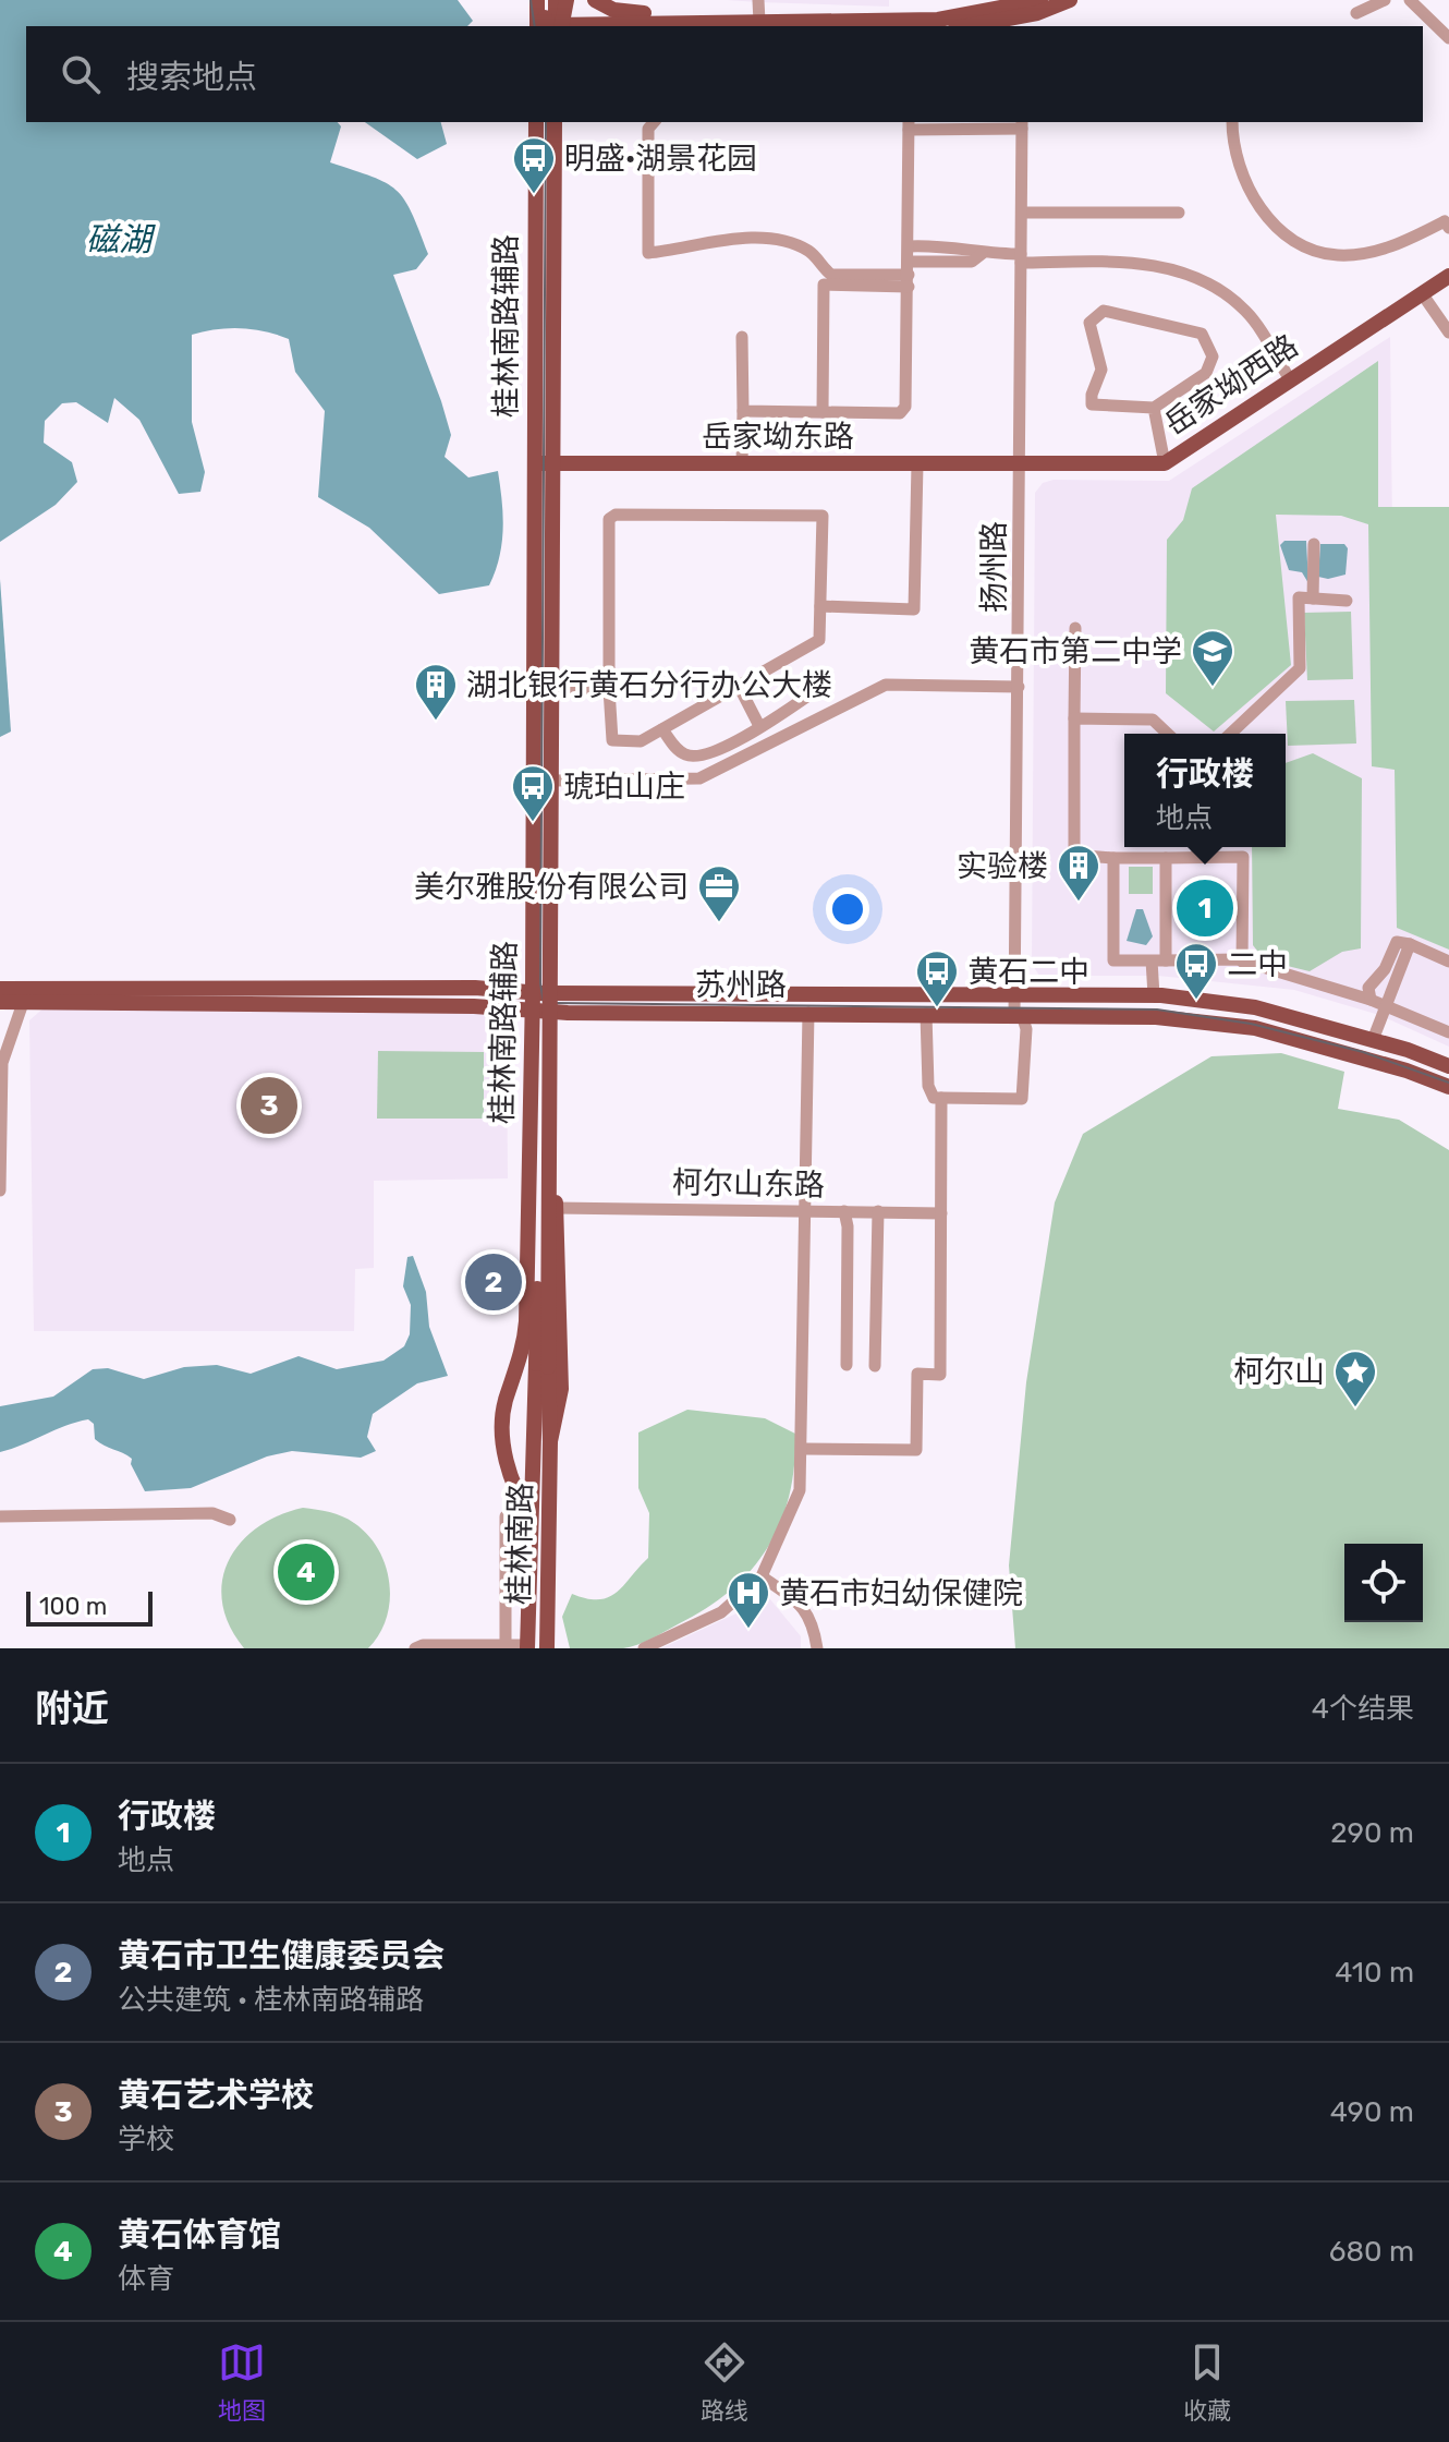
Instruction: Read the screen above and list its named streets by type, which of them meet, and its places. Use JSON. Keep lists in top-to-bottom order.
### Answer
{
  "streets": {
    "main road": [
      "桂林南路辅路",
      "岳家坳西路",
      "岳家坳东路",
      "苏州路",
      "桂林南路"
    ],
    "street": ["扬州路", "柯尔山东路"]
  },
  "crossings": [
    ["桂林南路辅路", "岳家坳东路"],
    ["桂林南路辅路", "苏州路"],
    ["桂林南路辅路", "柯尔山东路"],
    ["桂林南路辅路", "桂林南路"],
    ["岳家坳西路", "岳家坳东路"],
    ["岳家坳西路", "扬州路"],
    ["岳家坳东路", "扬州路"],
    ["扬州路", "苏州路"]
  ],
  "water": ["磁湖"],
  "places": {
    "bus stop": [
      "明盛·湖景花园",
      "琥珀山庄",
      "二中",
      "黄石二中"
    ],
    "school or university": ["黄石市第二中学"],
    "building": ["湖北银行黄石分行办公大楼", "实验楼"],
    "office": ["美尔雅股份有限公司"],
    "place": ["柯尔山"],
    "hospital": ["黄石市妇幼保健院"]
  },
  "scale_bar": "100 m",
  "page": {
    "search": "搜索地点",
    "popup": ["行政楼", "地点"],
    "pins": [
      "1",
      "3",
      "2",
      "4"
    ],
    "scale": "100 m",
    "heading": ["附近", "4个结果"],
    "list": [
      {
        "mark": "1",
        "name": "行政楼",
        "note": "地点",
        "value": "290 m"
      },
      {
        "mark": "2",
        "name": "黄石市卫生健康委员会",
        "note": "公共建筑 · 桂林南路辅路",
        "value": "410 m"
      },
      {
        "mark": "3",
        "name": "黄石艺术学校",
        "note": "学校",
        "value": "490 m"
      },
      {
        "mark": "4",
        "name": "黄石体育馆",
        "note": "体育",
        "value": "680 m"
      }
    ],
    "nav": ["地图", "路线", "收藏"]
  }
}
